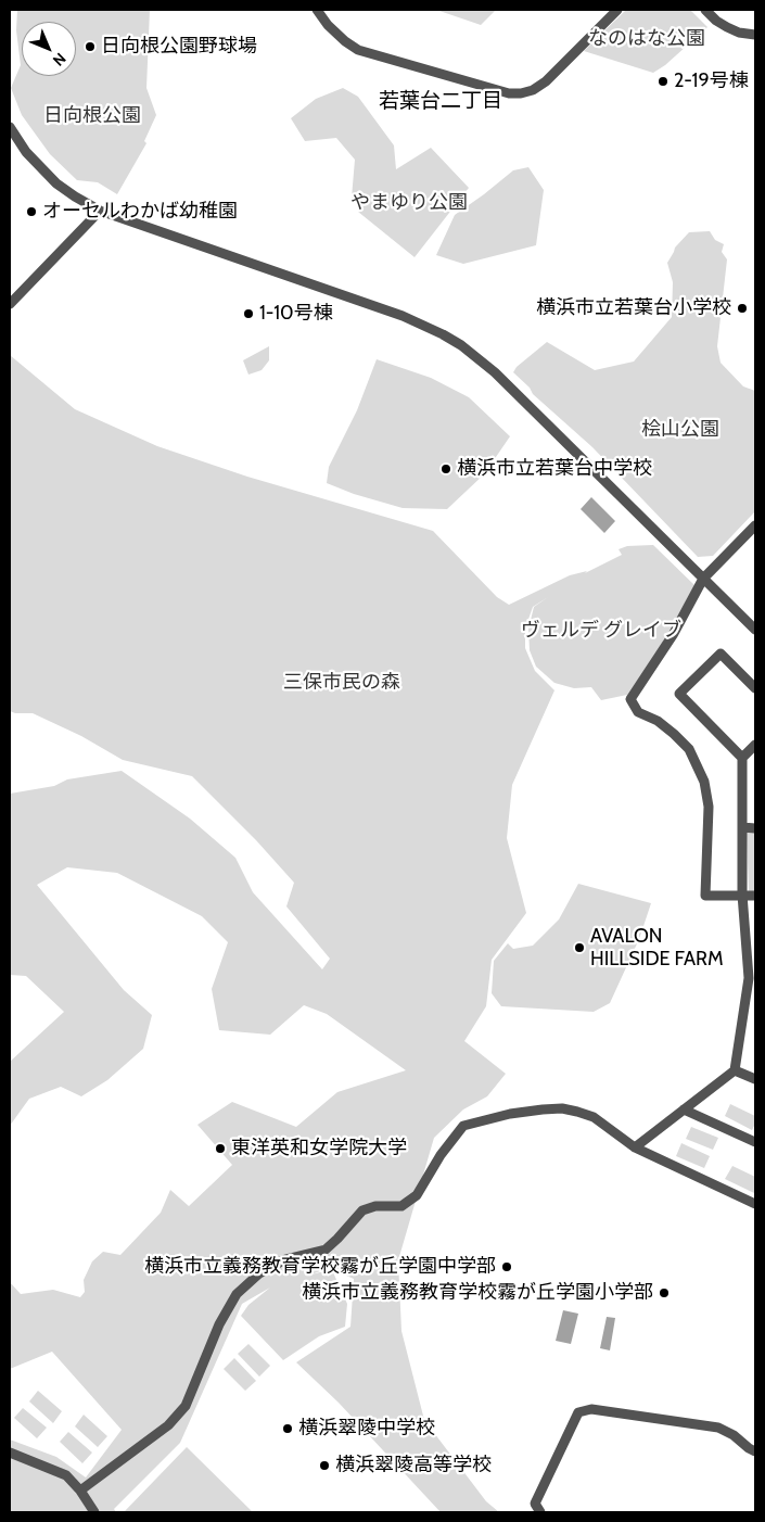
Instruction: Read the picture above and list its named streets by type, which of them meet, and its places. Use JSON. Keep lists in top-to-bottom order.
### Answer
{
  "districts": ["若葉台二丁目"],
  "parks": [
    "なのはな公園",
    "日向根公園",
    "やまゆり公園",
    "桧山公園",
    "ヴェルデ グレイブ",
    "三保市民の森"
  ],
  "places": [
    "日向根公園野球場",
    "2-19号棟",
    "オーセルわかば幼稚園",
    "横浜市立若葉台小学校",
    "1-10号棟",
    "横浜市立若葉台中学校",
    "AVALON HILLSIDE FARM",
    "東洋英和女学院大学",
    "横浜市立義務教育学校霧が丘学園中学部",
    "横浜市立義務教育学校霧が丘学園小学部",
    "横浜翠陵中学校",
    "横浜翠陵高等学校"
  ],
  "north": "bottom right"
}
